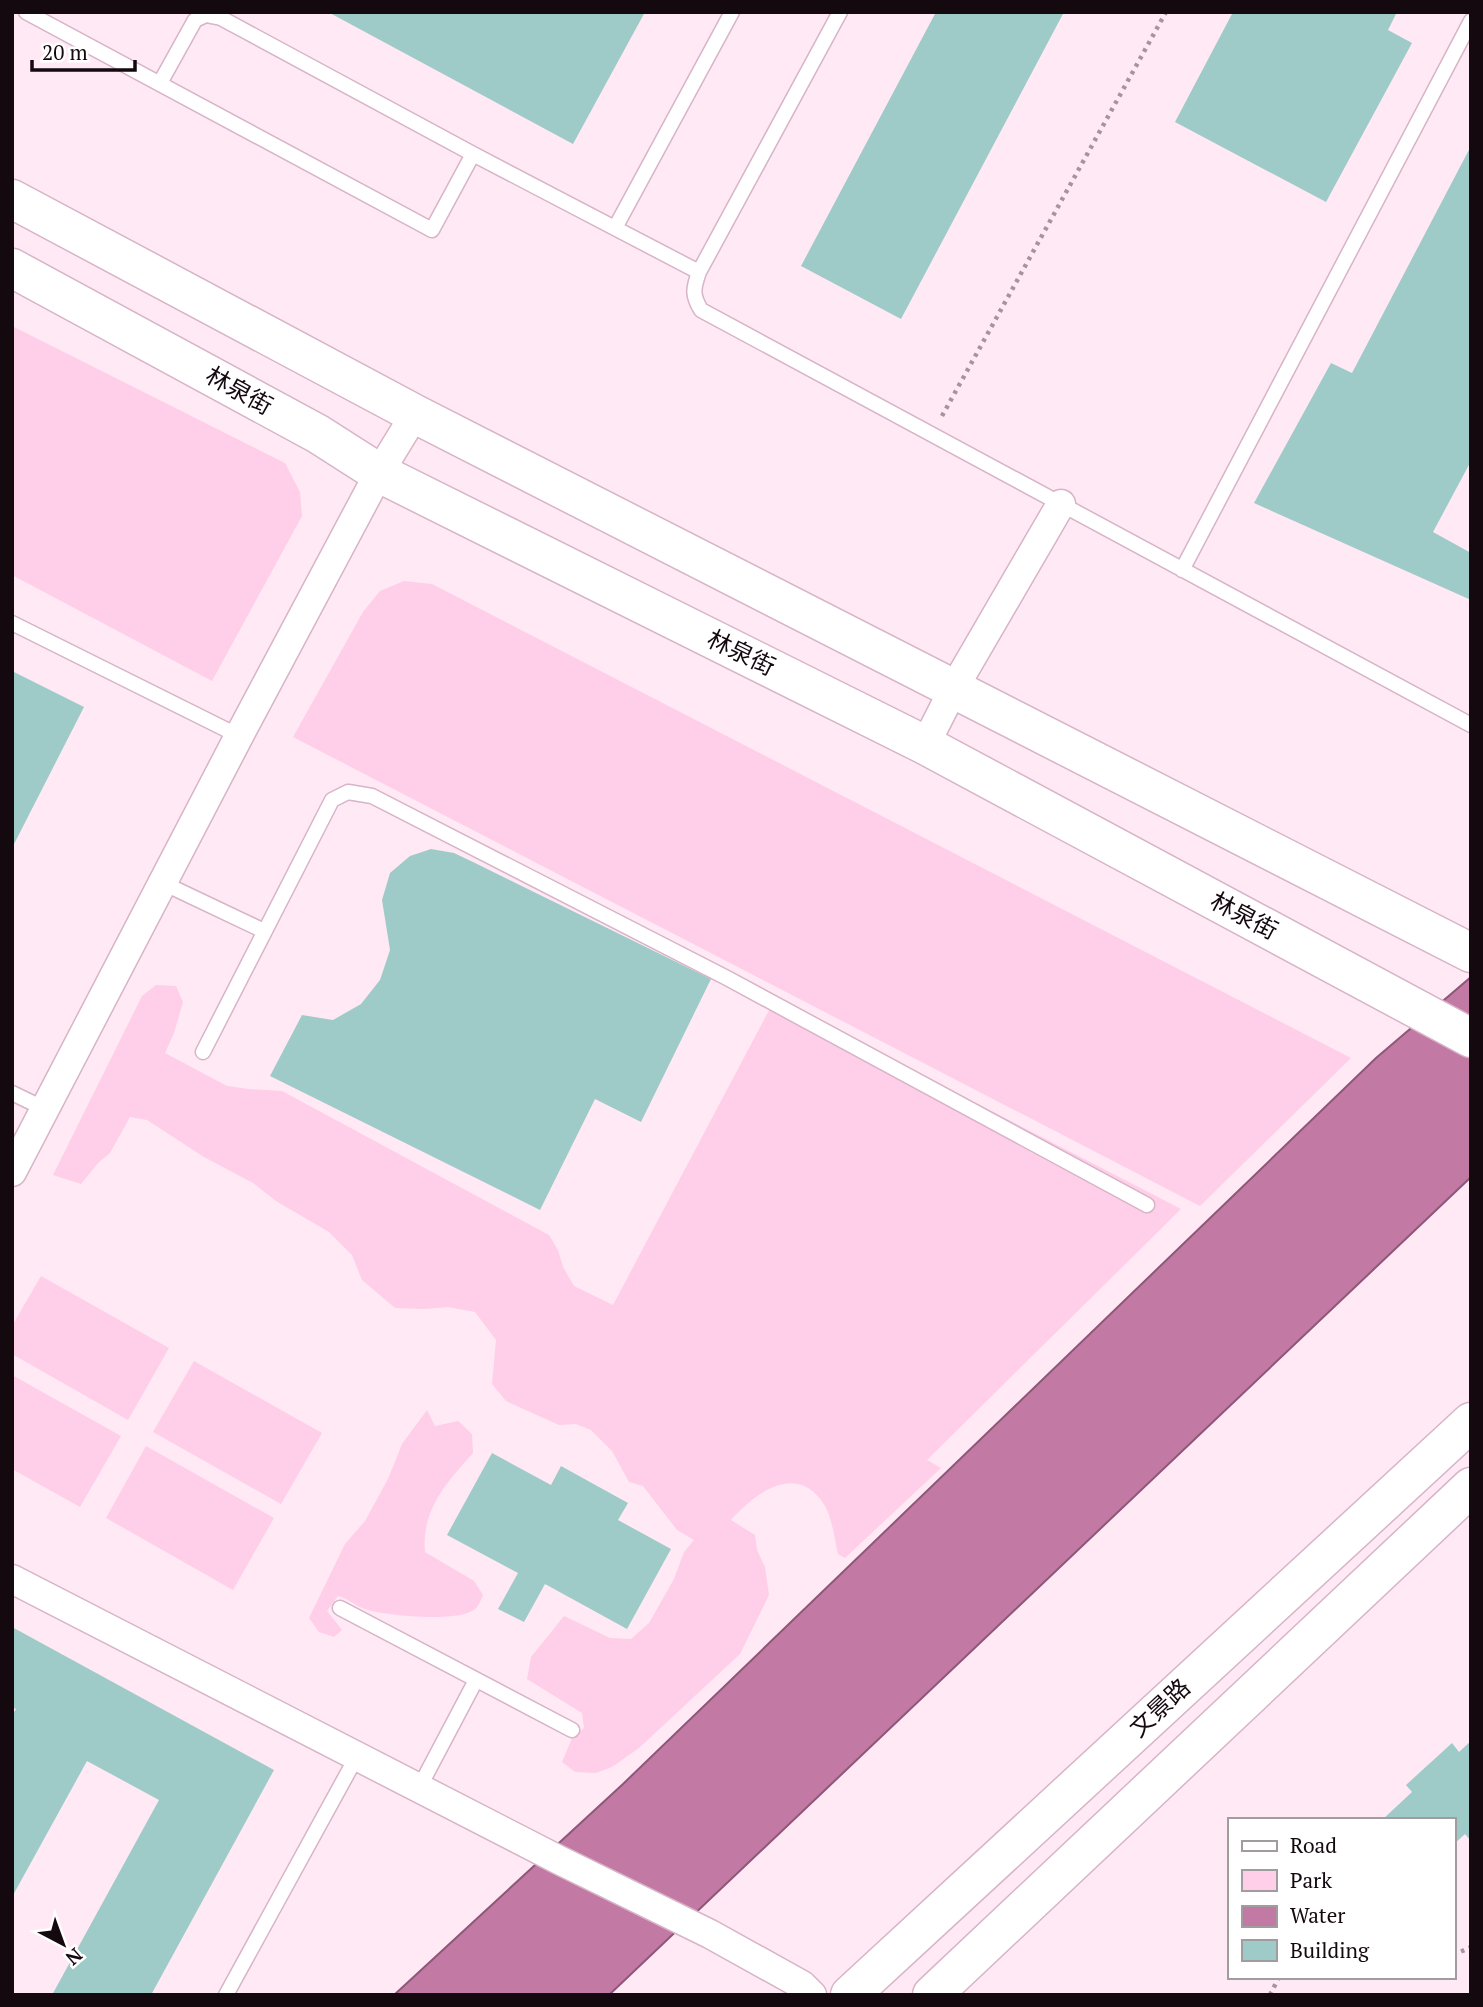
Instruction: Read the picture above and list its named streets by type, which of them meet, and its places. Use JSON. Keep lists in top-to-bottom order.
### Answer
{
  "streets": {
    "main road": ["林泉街", "文景路"]
  },
  "legend": [
    "Road",
    "Park",
    "Water",
    "Building"
  ],
  "scale_bar": "20 m",
  "north": "bottom right"
}
